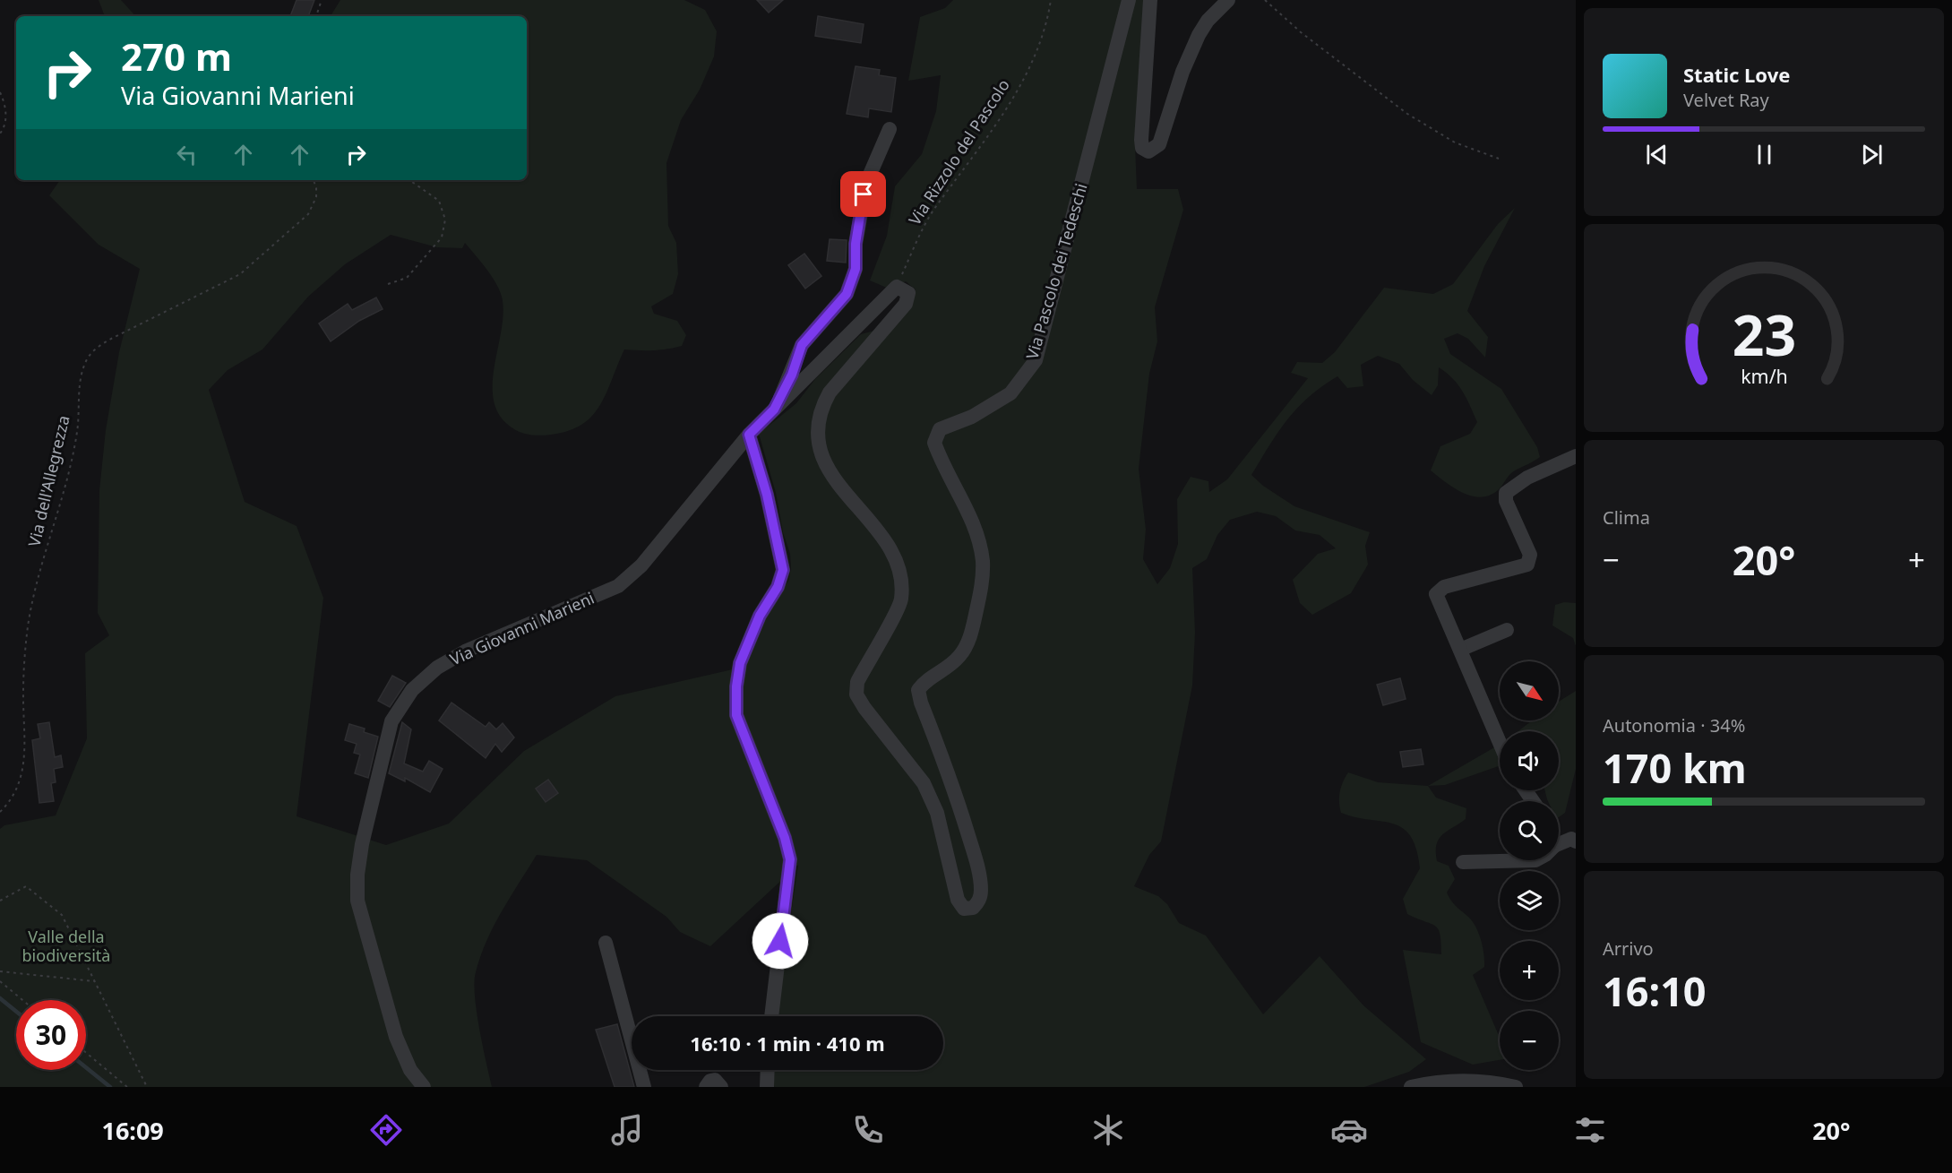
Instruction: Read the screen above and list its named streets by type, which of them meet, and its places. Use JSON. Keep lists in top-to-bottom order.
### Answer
{
  "streets": {
    "street": ["Via Pascolo dei Tedeschi", "Via Giovanni Marieni"],
    "path": ["Via Rizzolo del Pascolo", "Via dell'Allegrezza"]
  },
  "crossings": [
    ["Via Rizzolo del Pascolo", "Via Pascolo dei Tedeschi"],
    ["Via Rizzolo del Pascolo", "Via Giovanni Marieni"],
    ["Via Pascolo dei Tedeschi", "Via Giovanni Marieni"]
  ],
  "parks": ["Valle della biodiversità"],
  "north": "bottom right",
  "page": {
    "turn": ["270 m", "Via Giovanni Marieni"],
    "song": ["Static Love", "Velvet Ray"],
    "tile": [
      "Clima",
      ["Autonomia · 34%", "170 km"],
      ["Arrivo", "16:10"]
    ],
    "heat": ["−", "20°", "+"],
    "map_buttons": ["+", "−"],
    "limit": "30",
    "trip": "16:10 · 1 min · 410 m",
    "tabs": ["16:09", "20°"],
    "gauge": ["23", "km/h"]
  }
}
